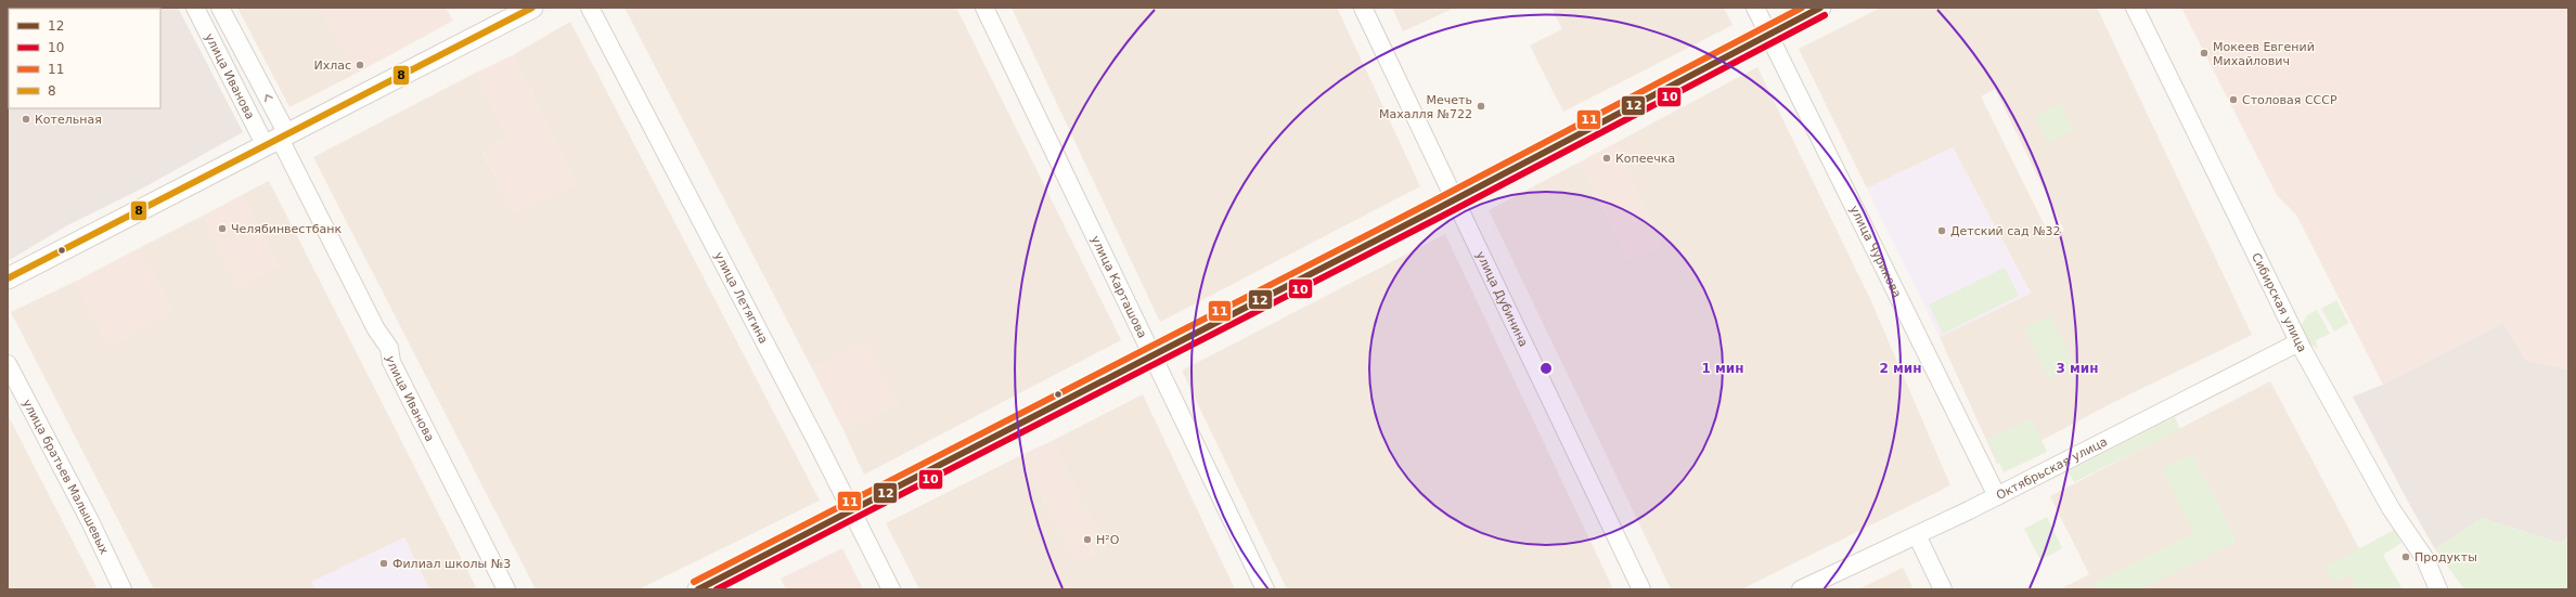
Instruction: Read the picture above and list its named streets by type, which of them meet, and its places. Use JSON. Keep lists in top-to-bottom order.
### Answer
{
  "streets": {
    "street": [
      "улица Иванова",
      "улица Чурикова",
      "улица Карташова",
      "улица Летягина",
      "улица Дубинина",
      "Сибирская улица",
      "Октябрьская улица",
      "улица братьев Малышевых"
    ]
  },
  "crossings": [
    ["улица Чурикова", "Октябрьская улица"],
    ["Сибирская улица", "Октябрьская улица"]
  ],
  "places": [
    "Мокеев Евгений Михайлович",
    "Ихлас",
    "Столовая СССР",
    "Мечеть Махалля №722",
    "Котельная",
    "Копеечка",
    "Челябинвестбанк",
    "Детский сад №32",
    "H²O",
    "Продукты",
    "Филиал школы №3"
  ],
  "lines": [
    "transit line 12",
    "transit line 11",
    "transit line 8",
    "transit line 10"
  ],
  "legend": [
    "12",
    "10",
    "11",
    "8"
  ],
  "rings": ["1 мин", "2 мин", "3 мин"]
}
